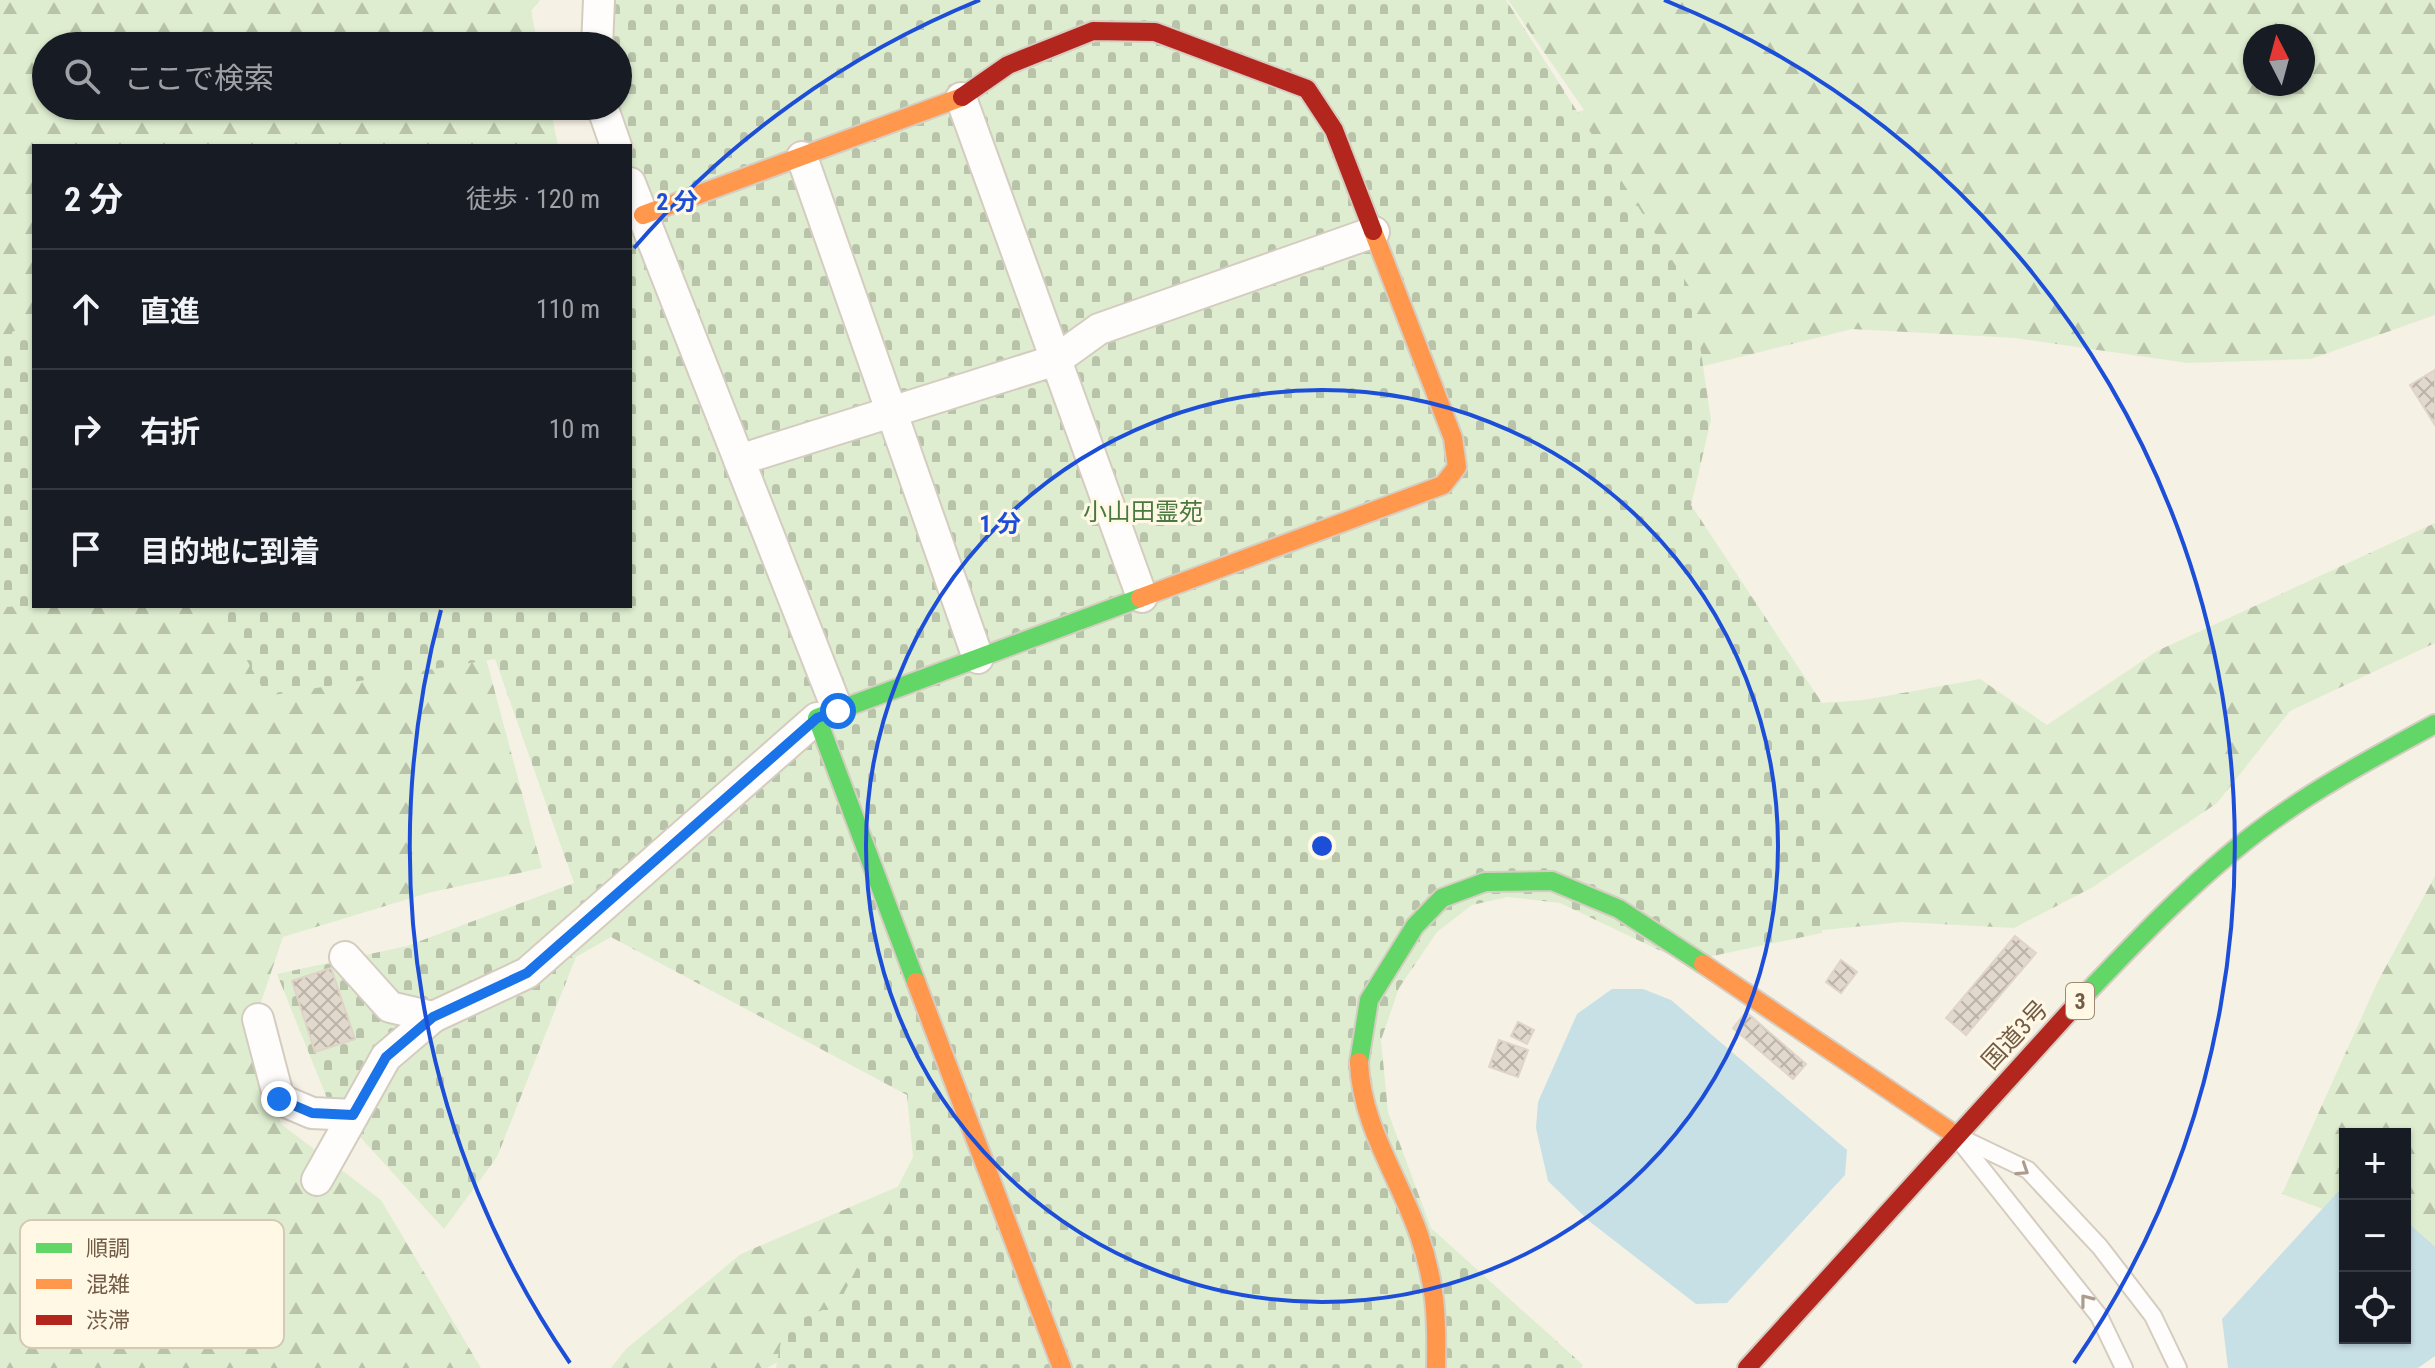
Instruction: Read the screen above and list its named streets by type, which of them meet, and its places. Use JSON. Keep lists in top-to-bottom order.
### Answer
{
  "streets": {
    "main road": ["3", "国道3号"]
  },
  "parks": ["小山田霊苑"],
  "legend": ["順調", "混雑", "渋滞"],
  "north": "top",
  "page": {
    "search": "ここで検索",
    "heading": ["2 分", "徒歩 · 120 m"],
    "list": [
      ["直進", "110 m"],
      ["右折", "10 m"],
      "目的地に到着"
    ],
    "map_buttons": ["+", "−"]
  },
  "rings": ["2 分", "1 分"]
}
